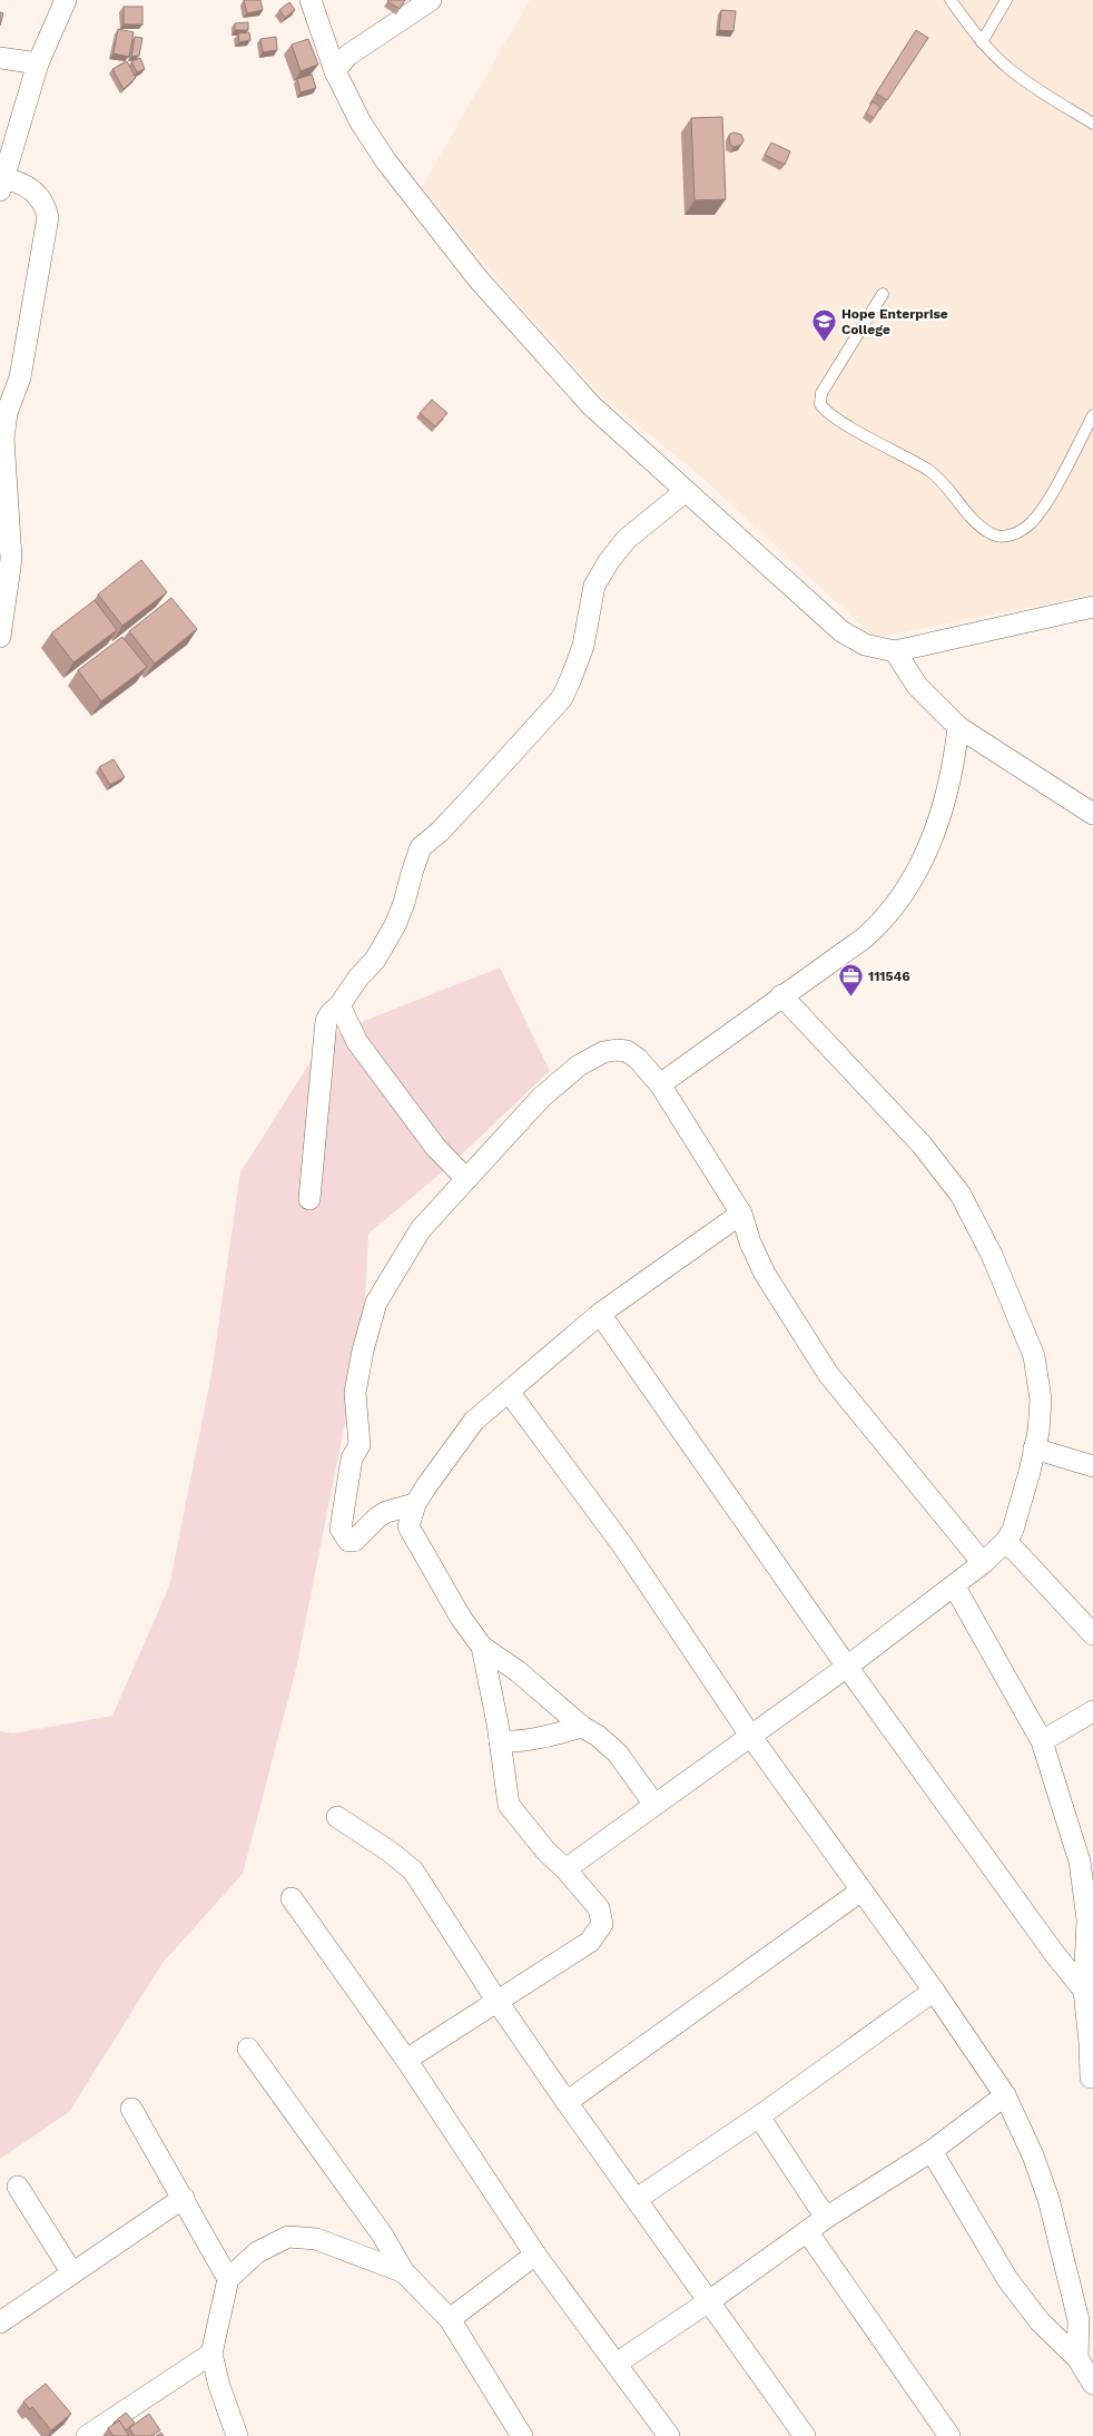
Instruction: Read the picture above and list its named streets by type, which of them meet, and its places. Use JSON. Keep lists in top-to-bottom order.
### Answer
{
  "places": {
    "school or university": ["Hope Enterprise College"],
    "office": ["111546"]
  }
}
